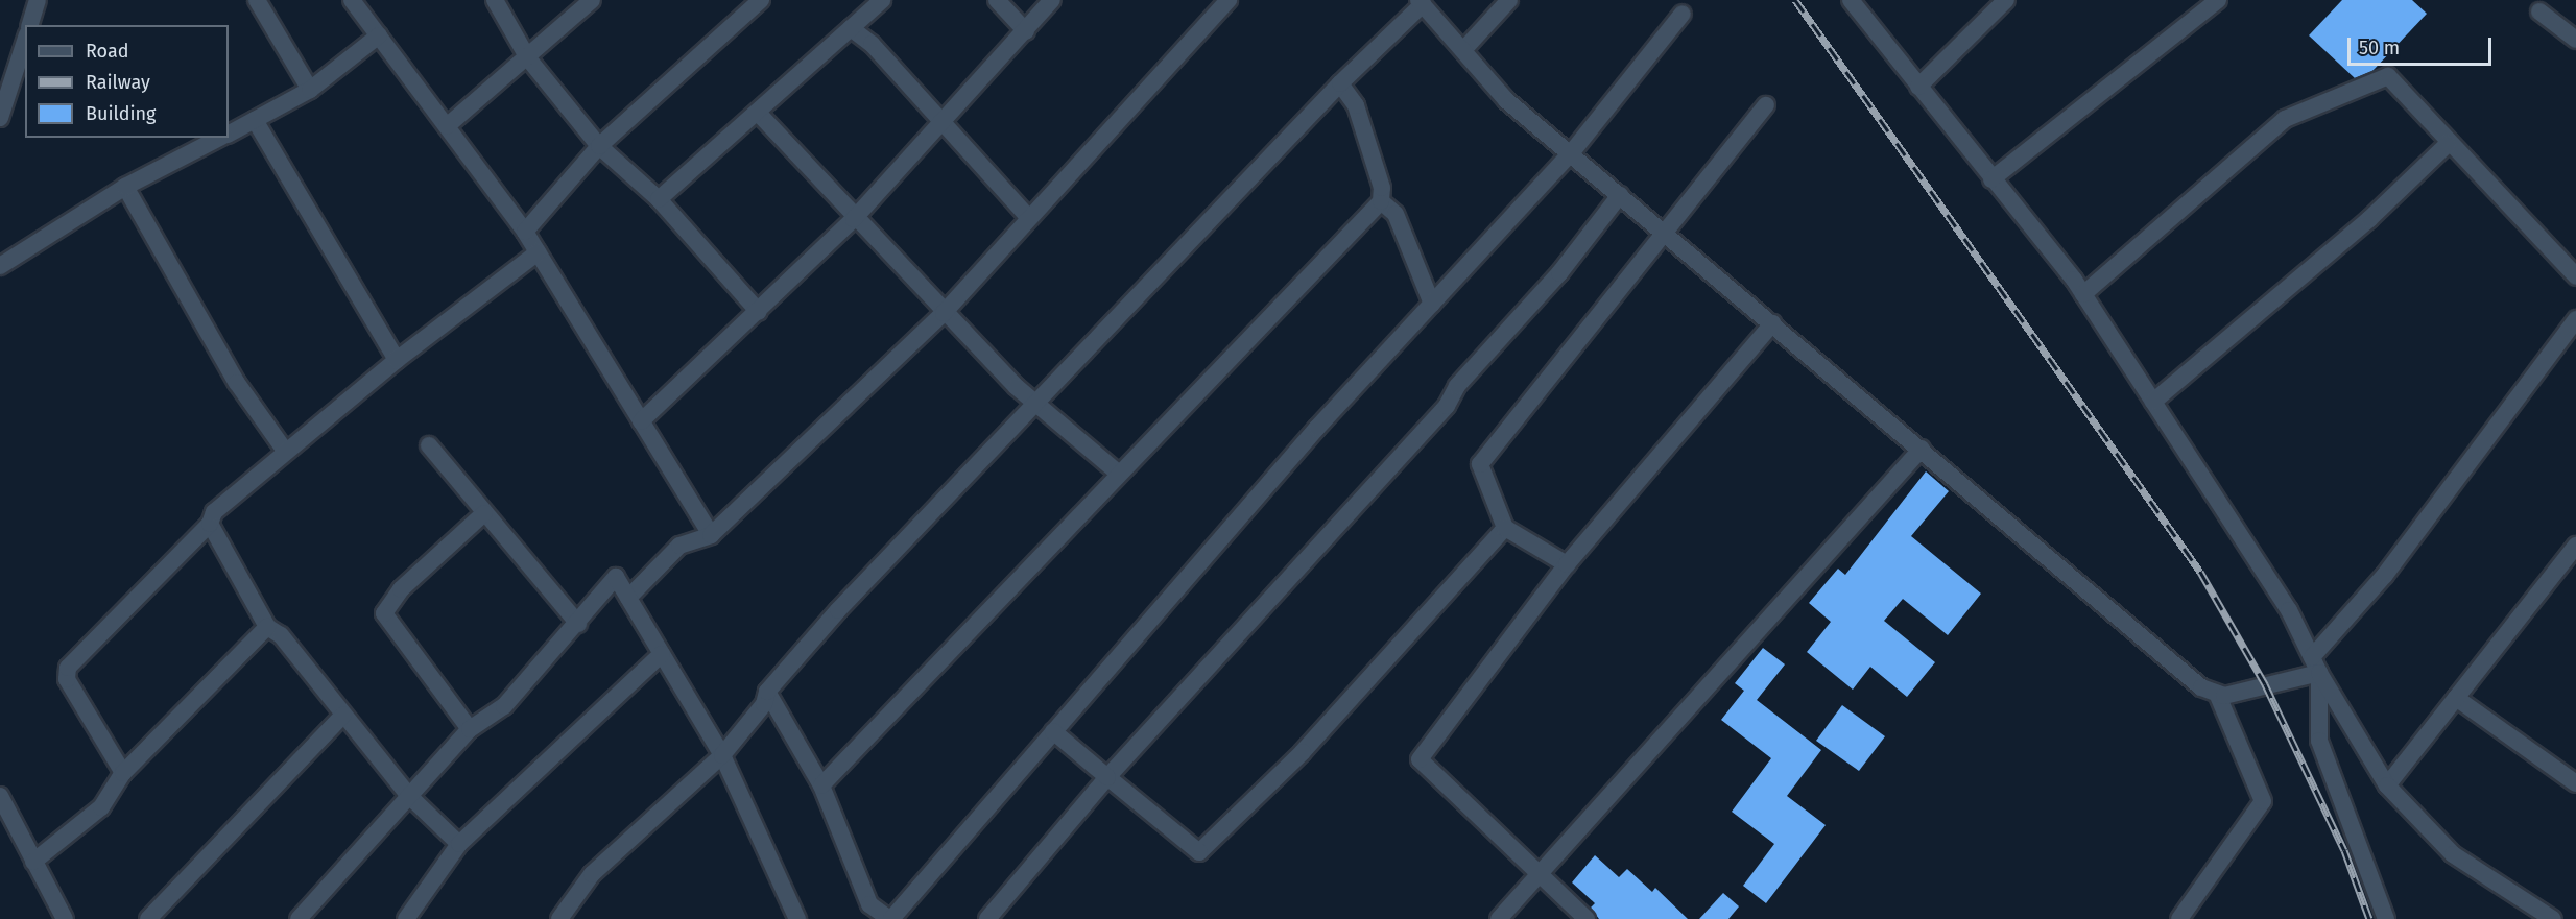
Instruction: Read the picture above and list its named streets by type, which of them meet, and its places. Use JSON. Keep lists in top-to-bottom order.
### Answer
{
  "legend": ["Road", "Railway", "Building"],
  "scale_bar": "50 m"
}
